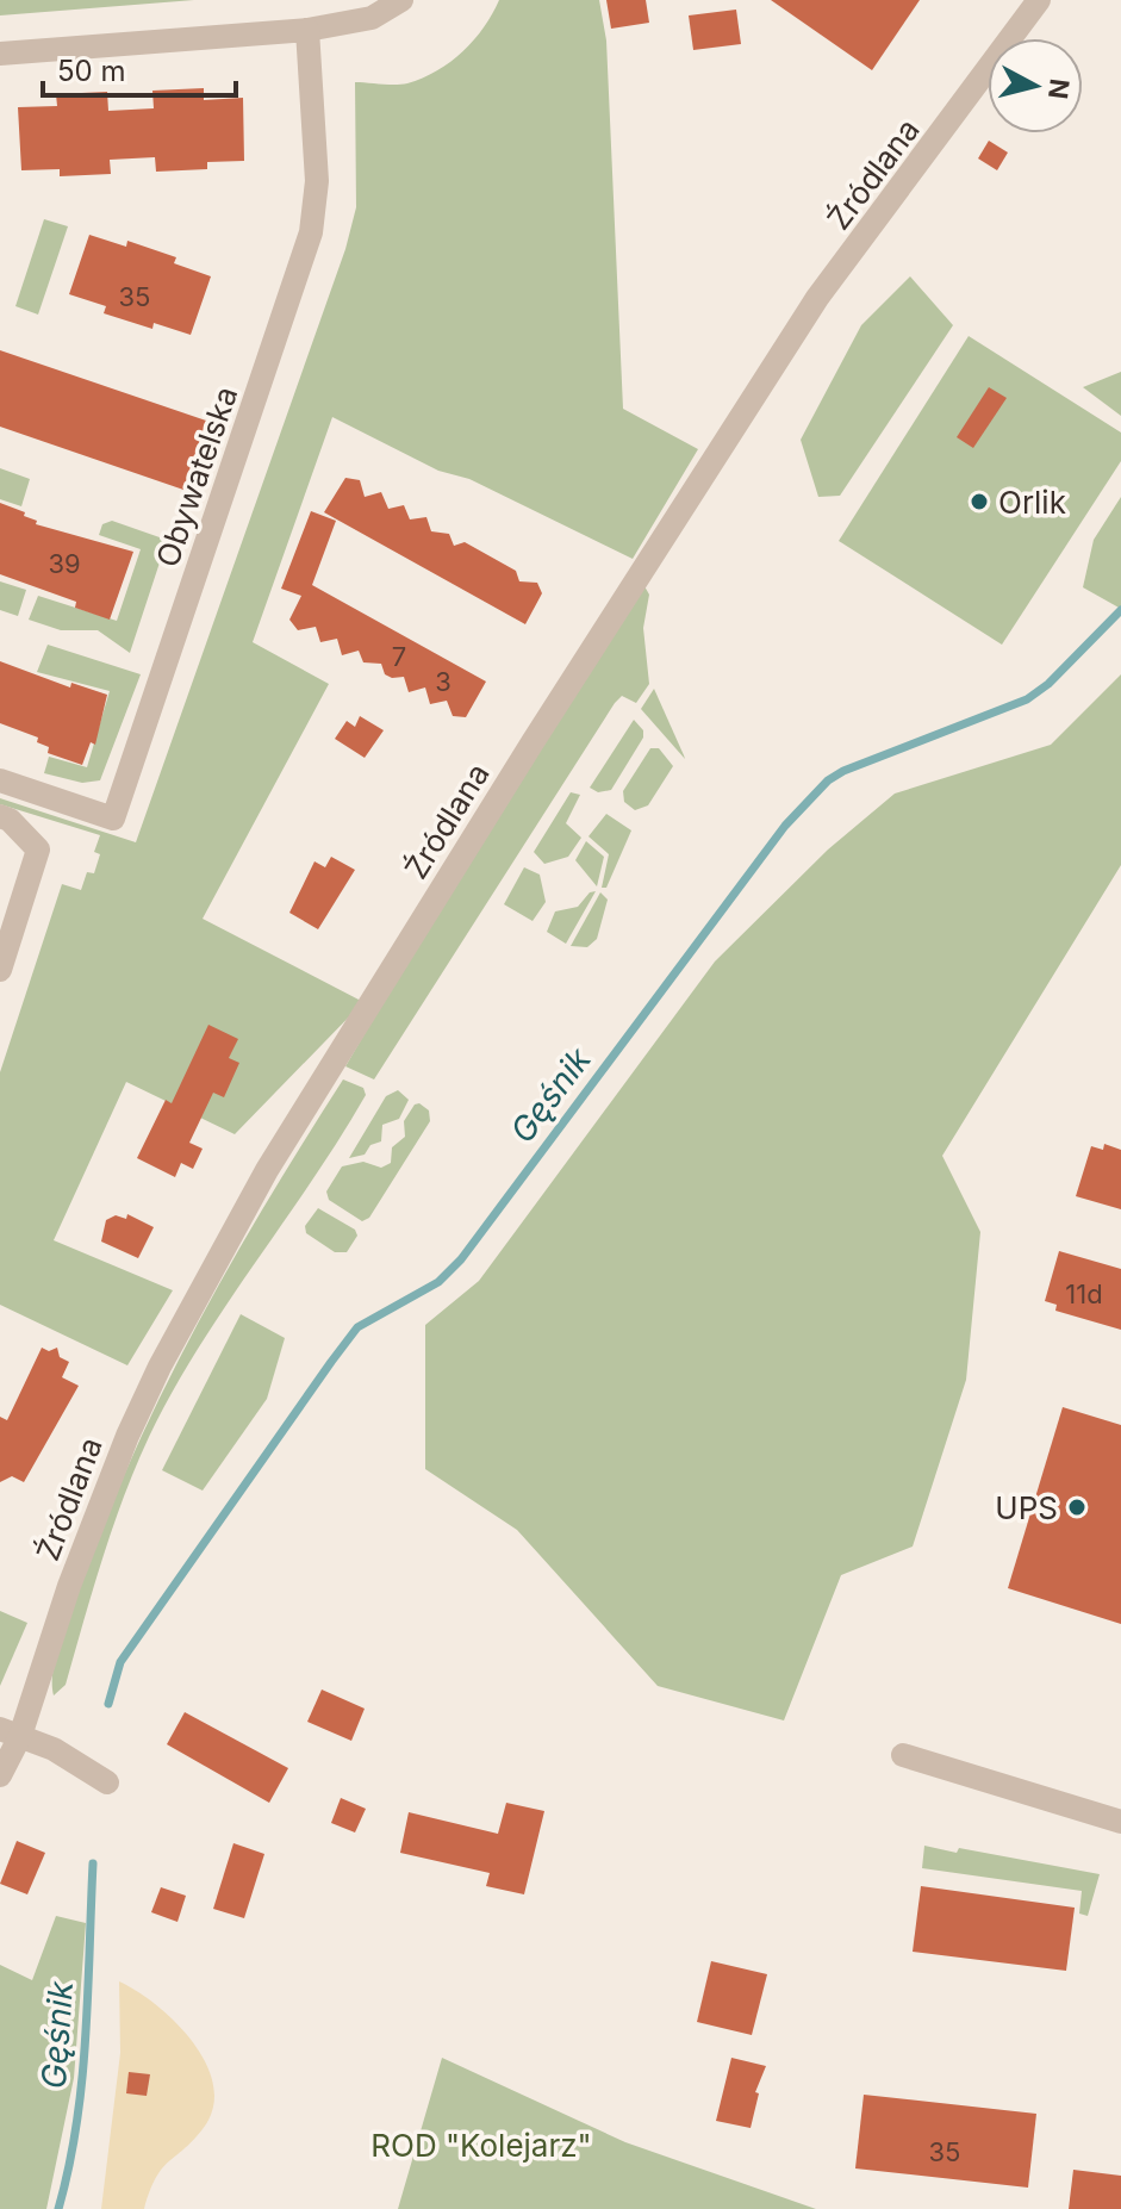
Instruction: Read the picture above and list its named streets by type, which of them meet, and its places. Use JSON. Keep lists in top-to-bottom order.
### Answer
{
  "streets": {
    "street": ["Źródlana", "Obywatelska"]
  },
  "water": ["Gęśnik"],
  "parks": ["ROD \"Kolejarz\""],
  "places": ["Orlik", "UPS"],
  "house_numbers": [
    "35",
    "39",
    "7",
    "3",
    "11d",
    "35"
  ],
  "scale_bar": "50 m",
  "north": "right"
}
